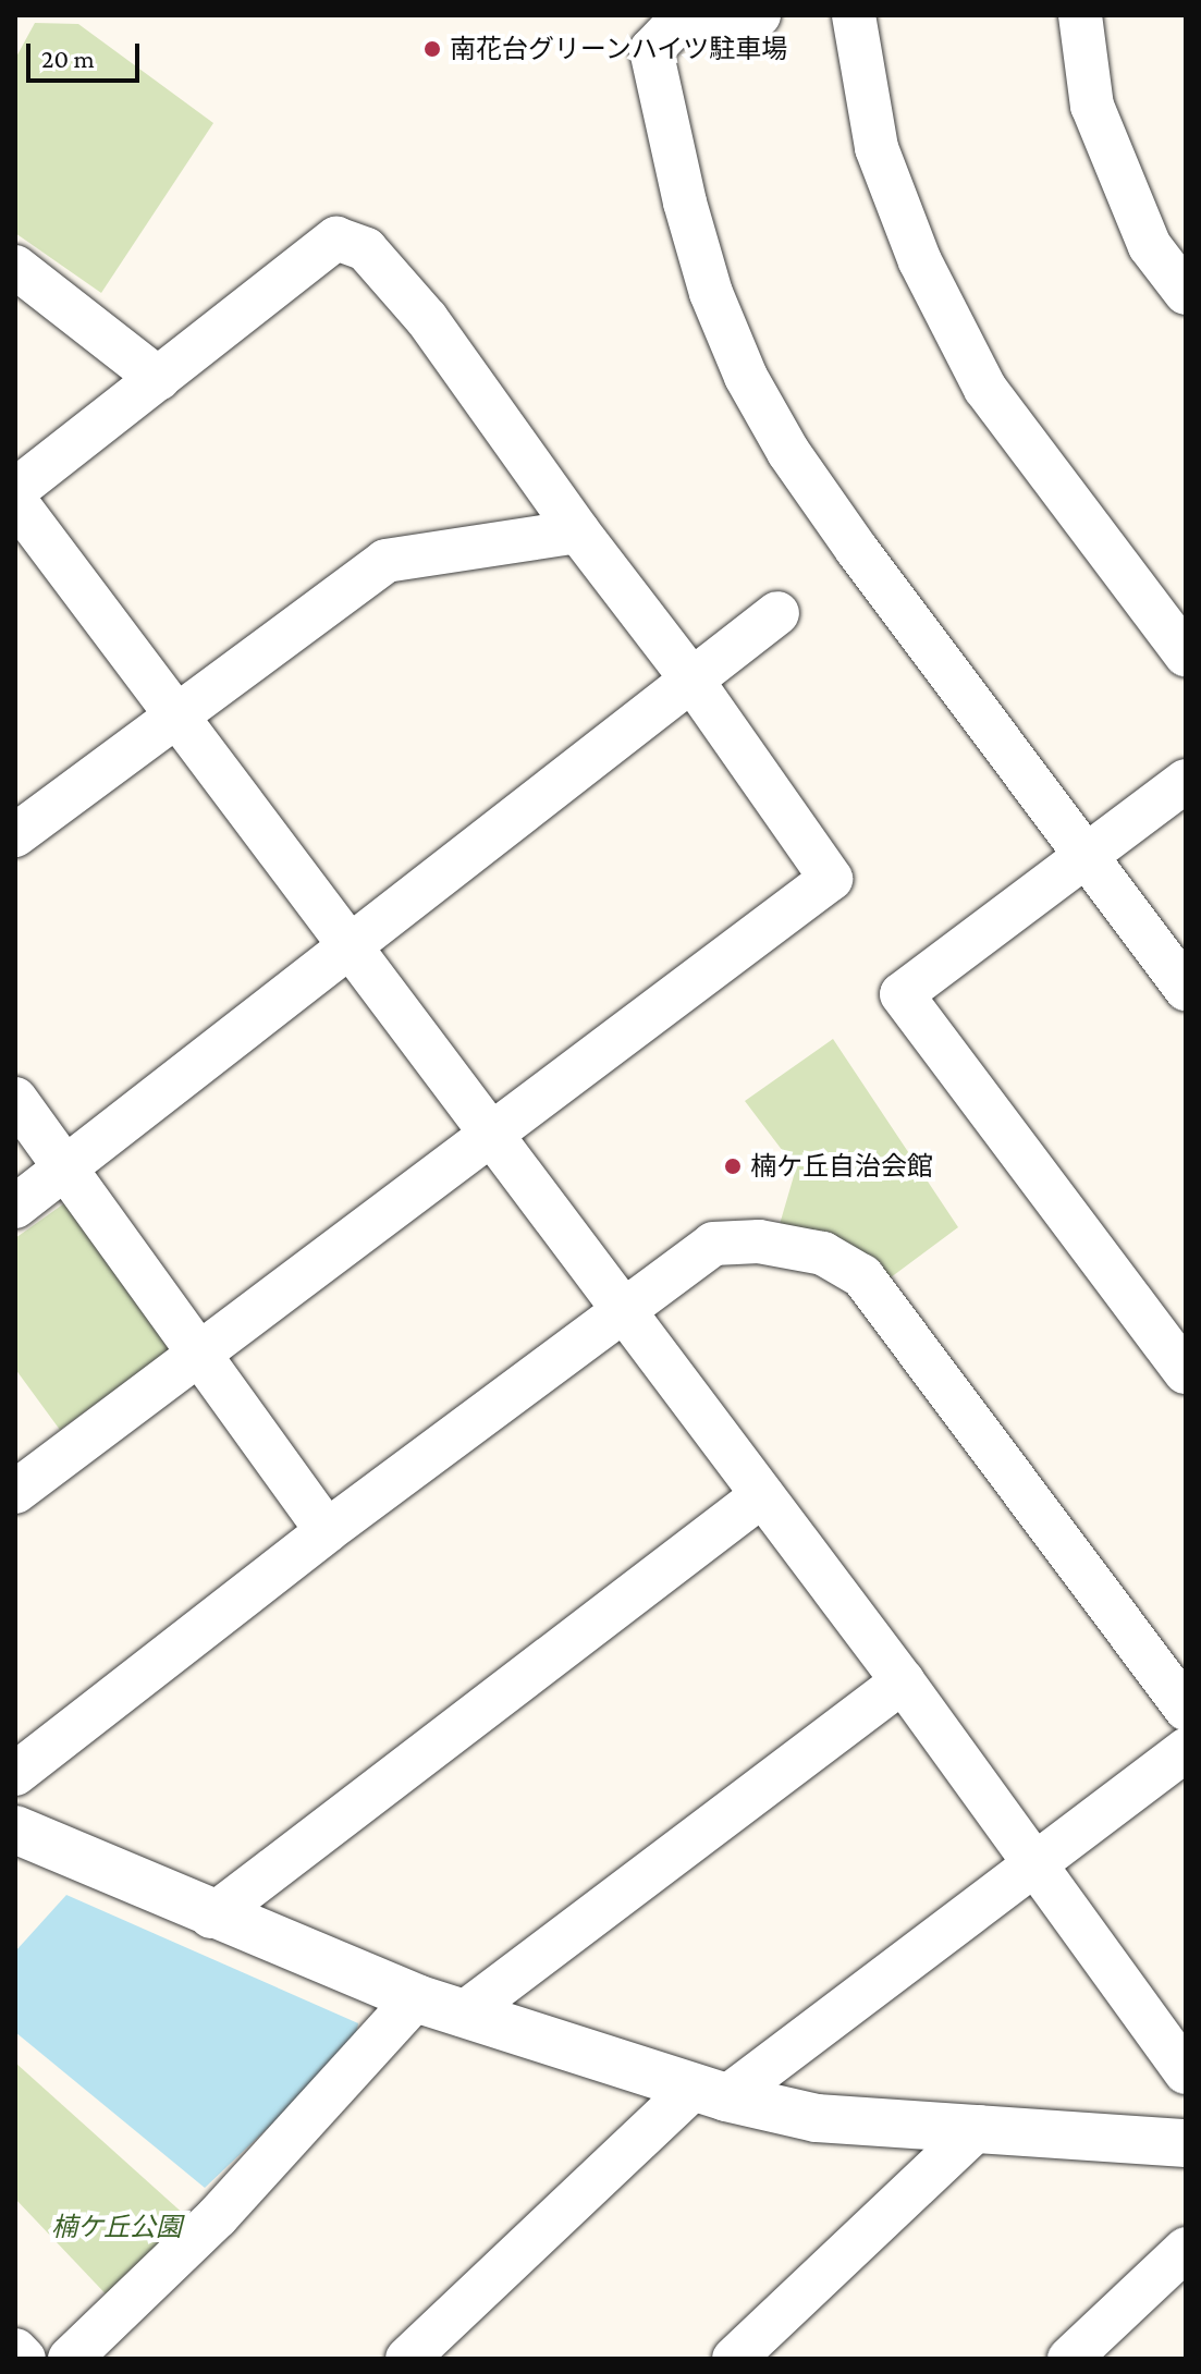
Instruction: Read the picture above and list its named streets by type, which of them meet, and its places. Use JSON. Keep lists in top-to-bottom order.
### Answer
{
  "parks": ["楠ケ丘公園"],
  "places": ["南花台グリーンハイツ駐車場", "楠ケ丘自治会館"],
  "scale_bar": "20 m"
}
